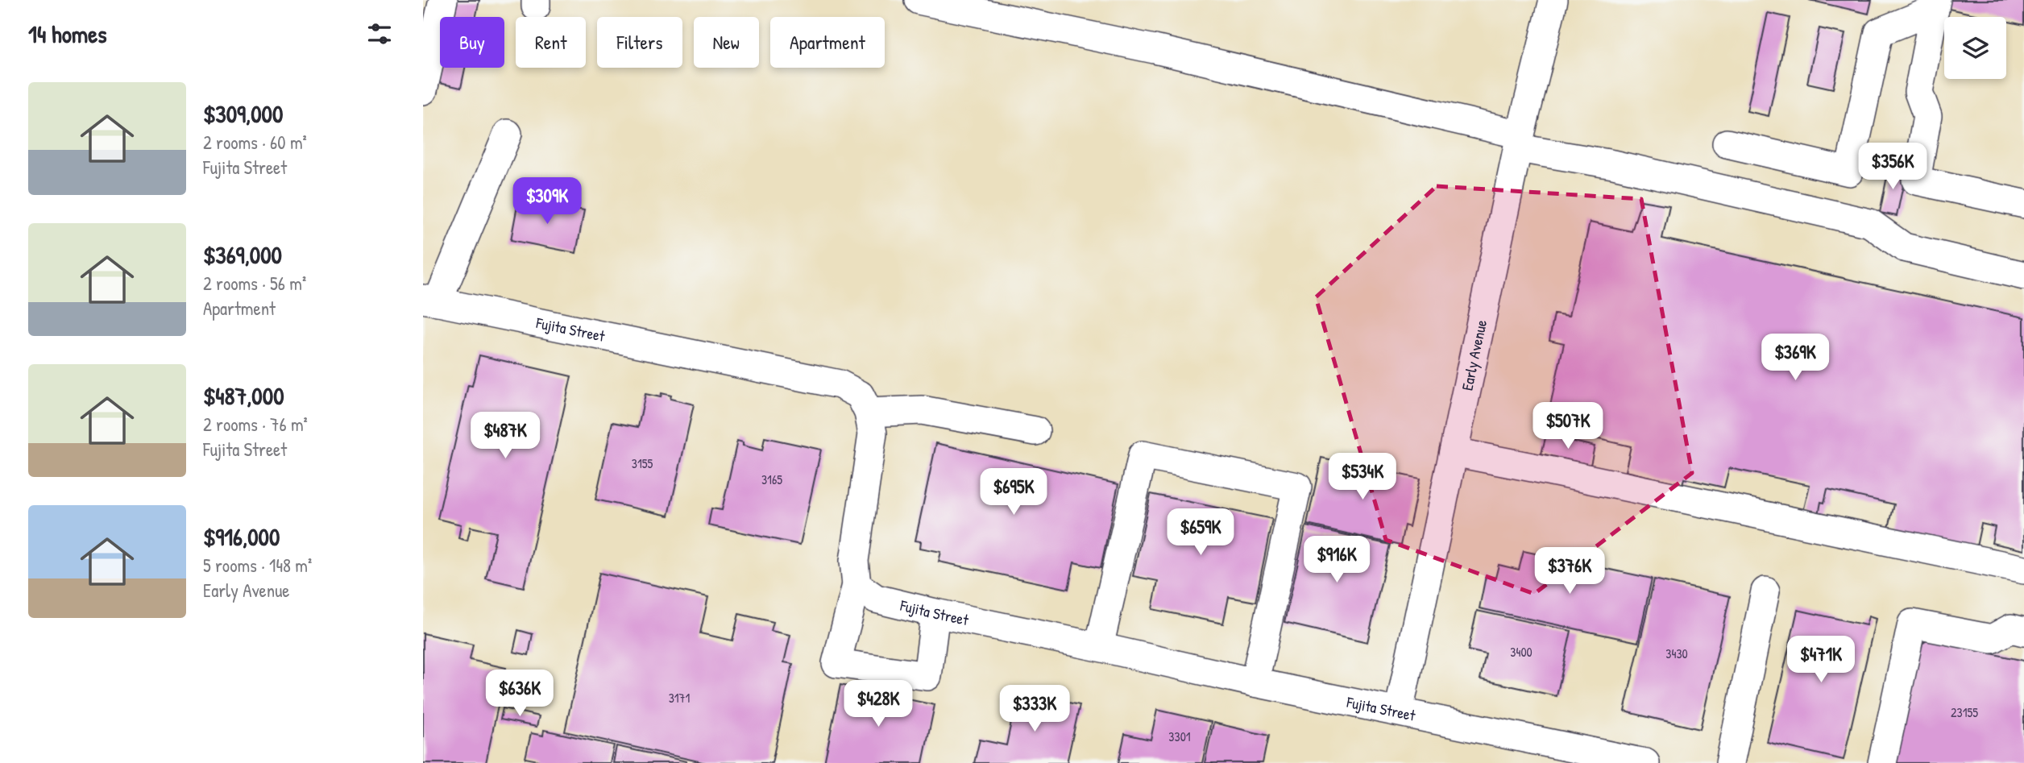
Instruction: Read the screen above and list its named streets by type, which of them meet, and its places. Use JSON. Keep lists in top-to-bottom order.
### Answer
{
  "streets": {
    "street": ["Fujita Street", "Early Avenue"]
  },
  "crossings": [
    ["Fujita Street", "Early Avenue"]
  ],
  "house_numbers": [
    "3155",
    "3165",
    "3400",
    "3430",
    "3171",
    "23155",
    "3301"
  ],
  "page": {
    "heading": "14 homes",
    "chip": [
      "Buy",
      "Rent",
      "Filters",
      "New",
      "Apartment"
    ],
    "list": [
      {
        "name": "$309,000",
        "note": "2 rooms · 60 m² · Fujita Street"
      },
      {
        "name": "$369,000",
        "note": "2 rooms · 56 m² · Apartment"
      },
      {
        "name": "$487,000",
        "note": "2 rooms · 76 m² · Fujita Street"
      },
      {
        "name": "$916,000",
        "note": "5 rooms · 148 m² · Early Avenue"
      }
    ],
    "price": [
      "$356K",
      "$309K",
      "$369K",
      "$507K",
      "$487K",
      "$534K",
      "$695K",
      "$659K",
      "$916K",
      "$376K",
      "$471K",
      "$636K",
      "$428K",
      "$333K"
    ]
  }
}
